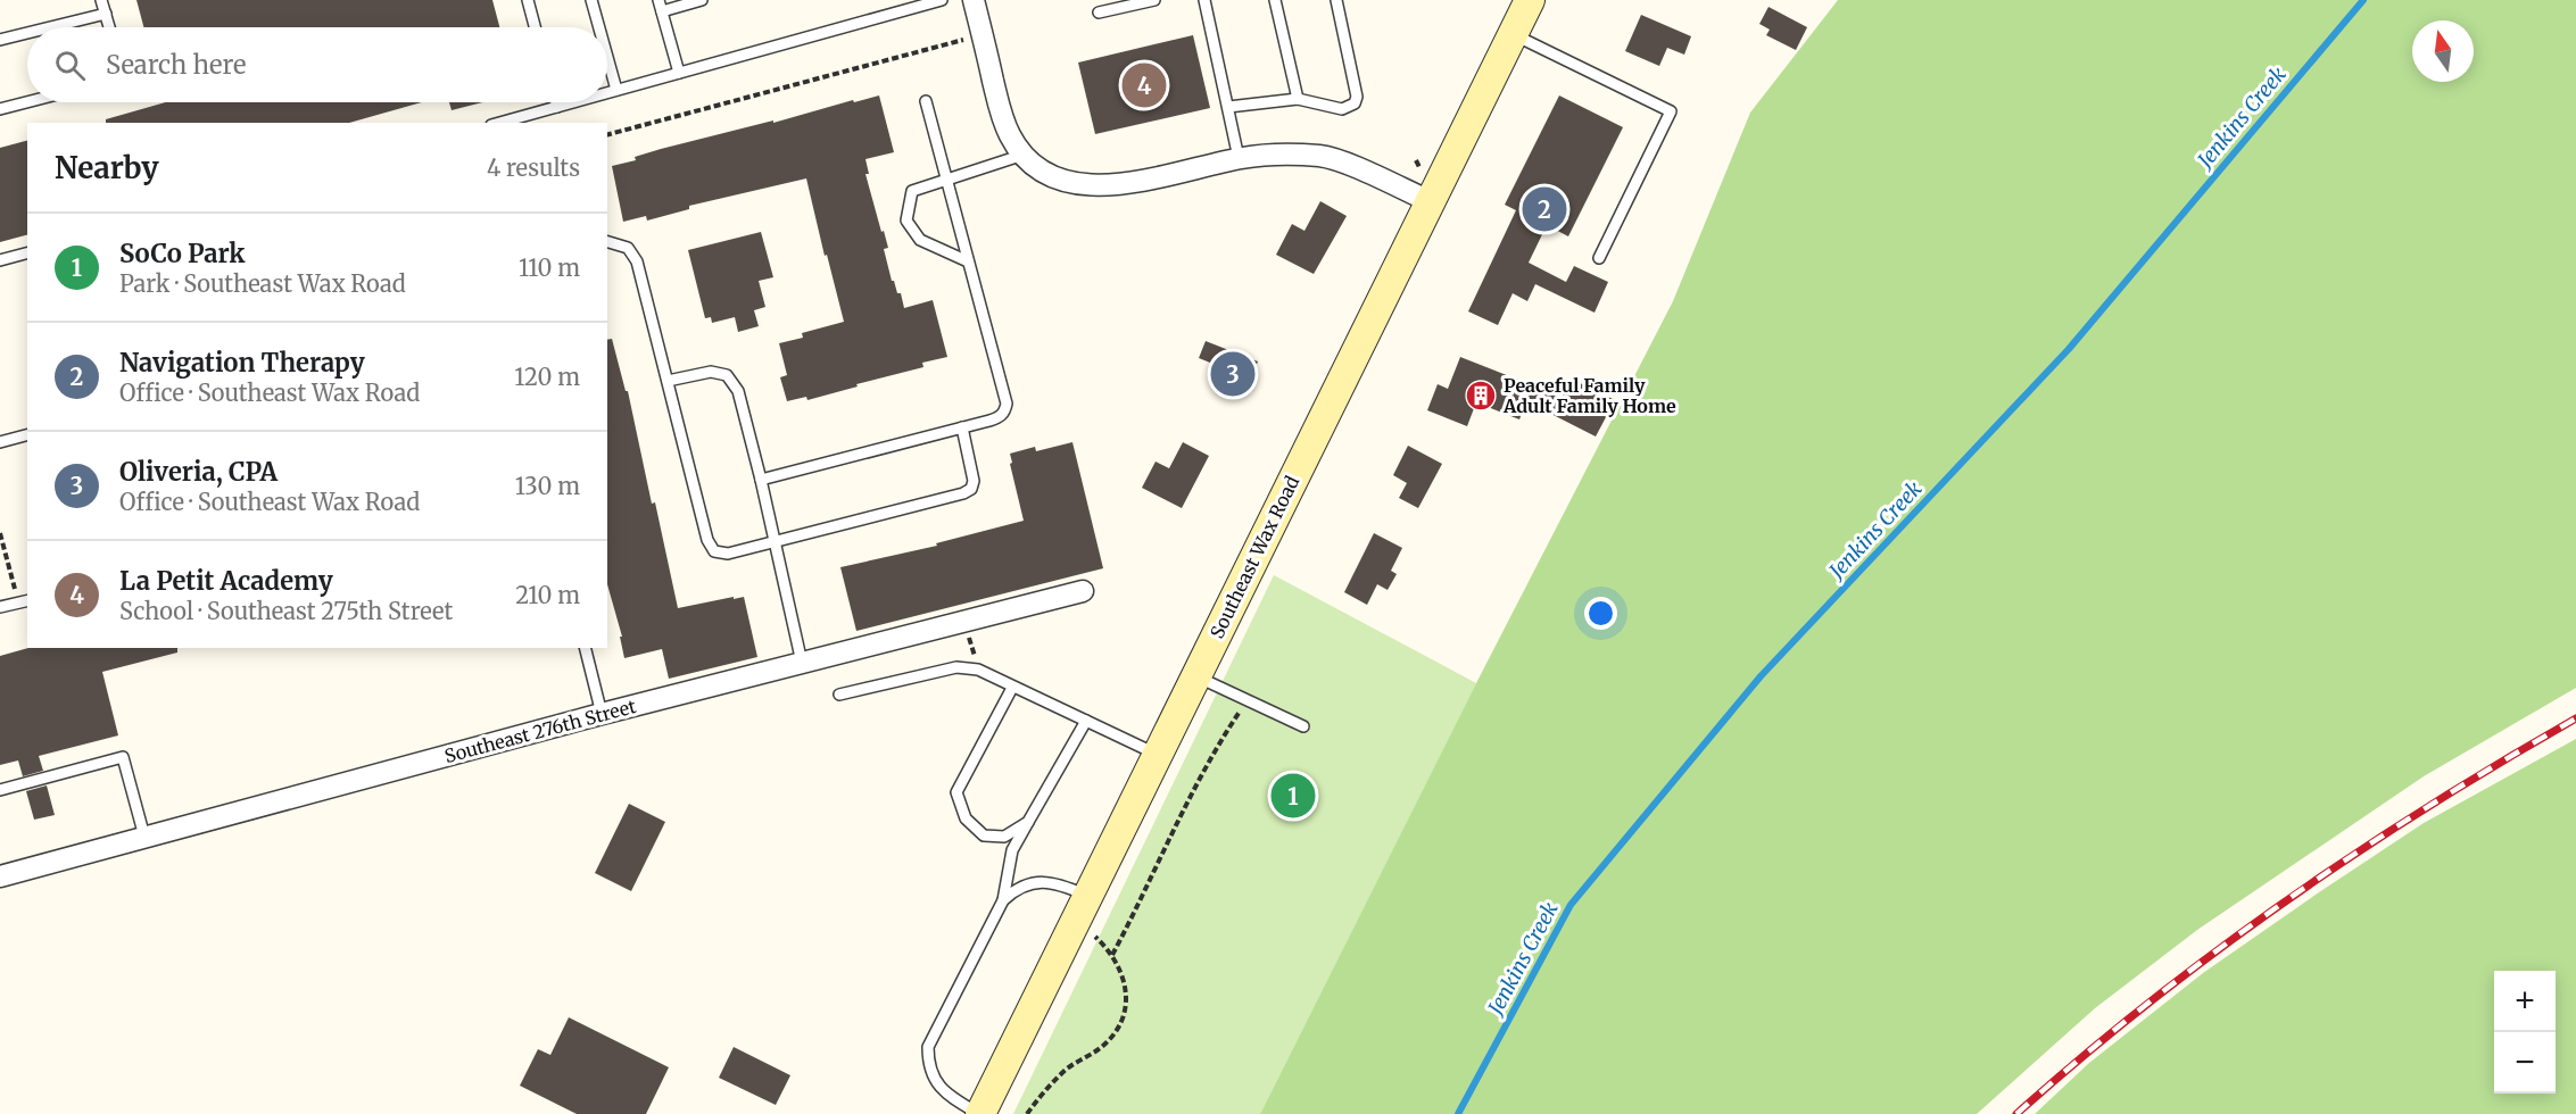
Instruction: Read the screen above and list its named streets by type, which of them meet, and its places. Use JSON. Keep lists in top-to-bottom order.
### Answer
{
  "streets": {
    "street": ["Southeast Wax Road", "Southeast 276th Street"]
  },
  "water": ["Jenkins Creek"],
  "places": {
    "building": ["Peaceful Family Adult Family Home"]
  },
  "north": "top",
  "page": {
    "search": "Search here",
    "pins": [
      "4",
      "2",
      "3",
      "1"
    ],
    "heading": ["Nearby", "4 results"],
    "list": [
      {
        "mark": "1",
        "name": "SoCo Park",
        "note": "Park · Southeast Wax Road",
        "value": "110 m"
      },
      {
        "mark": "2",
        "name": "Navigation Therapy",
        "note": "Office · Southeast Wax Road",
        "value": "120 m"
      },
      {
        "mark": "3",
        "name": "Oliveria, CPA",
        "note": "Office · Southeast Wax Road",
        "value": "130 m"
      },
      {
        "mark": "4",
        "name": "La Petit Academy",
        "note": "School · Southeast 275th Street",
        "value": "210 m"
      }
    ],
    "map_buttons": ["+", "−"]
  }
}
